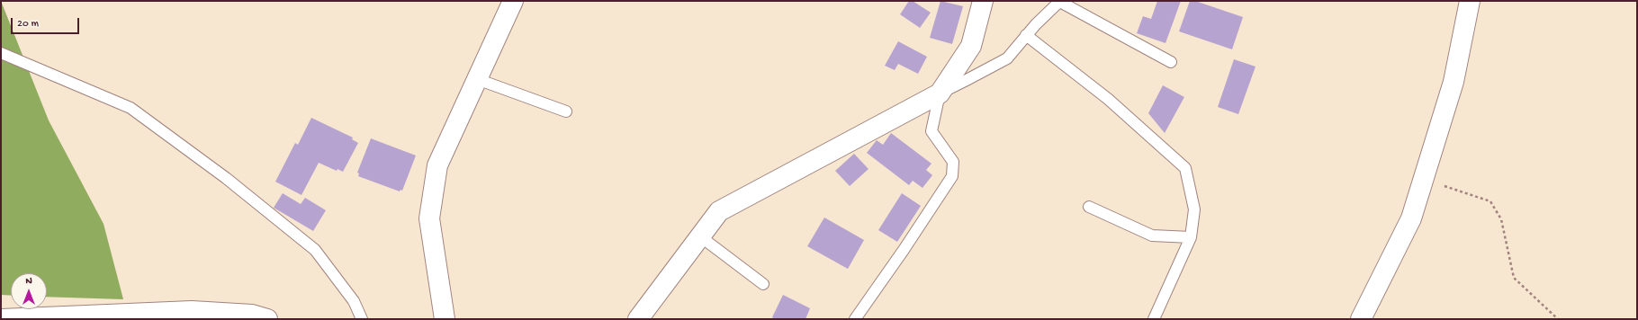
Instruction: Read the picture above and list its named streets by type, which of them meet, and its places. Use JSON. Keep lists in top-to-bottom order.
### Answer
{
  "scale_bar": "20 m",
  "north": "top"
}
